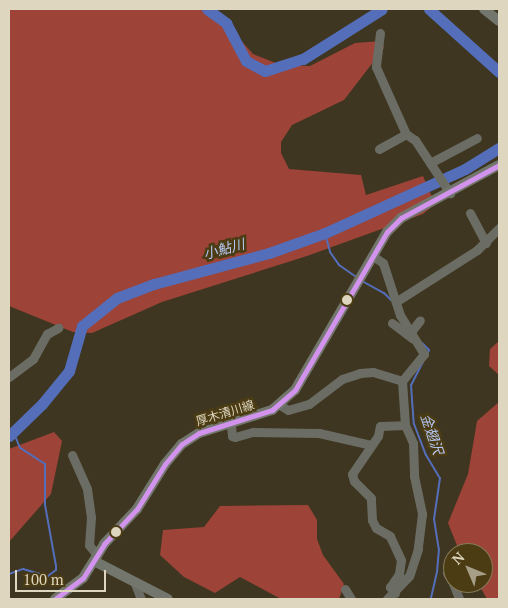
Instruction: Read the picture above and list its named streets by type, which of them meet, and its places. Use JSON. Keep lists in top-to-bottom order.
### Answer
{
  "streets": {
    "main road": ["厚木清川線"]
  },
  "water": ["小鮎川", "金翅沢"],
  "scale_bar": "100 m",
  "north": "top left"
}
